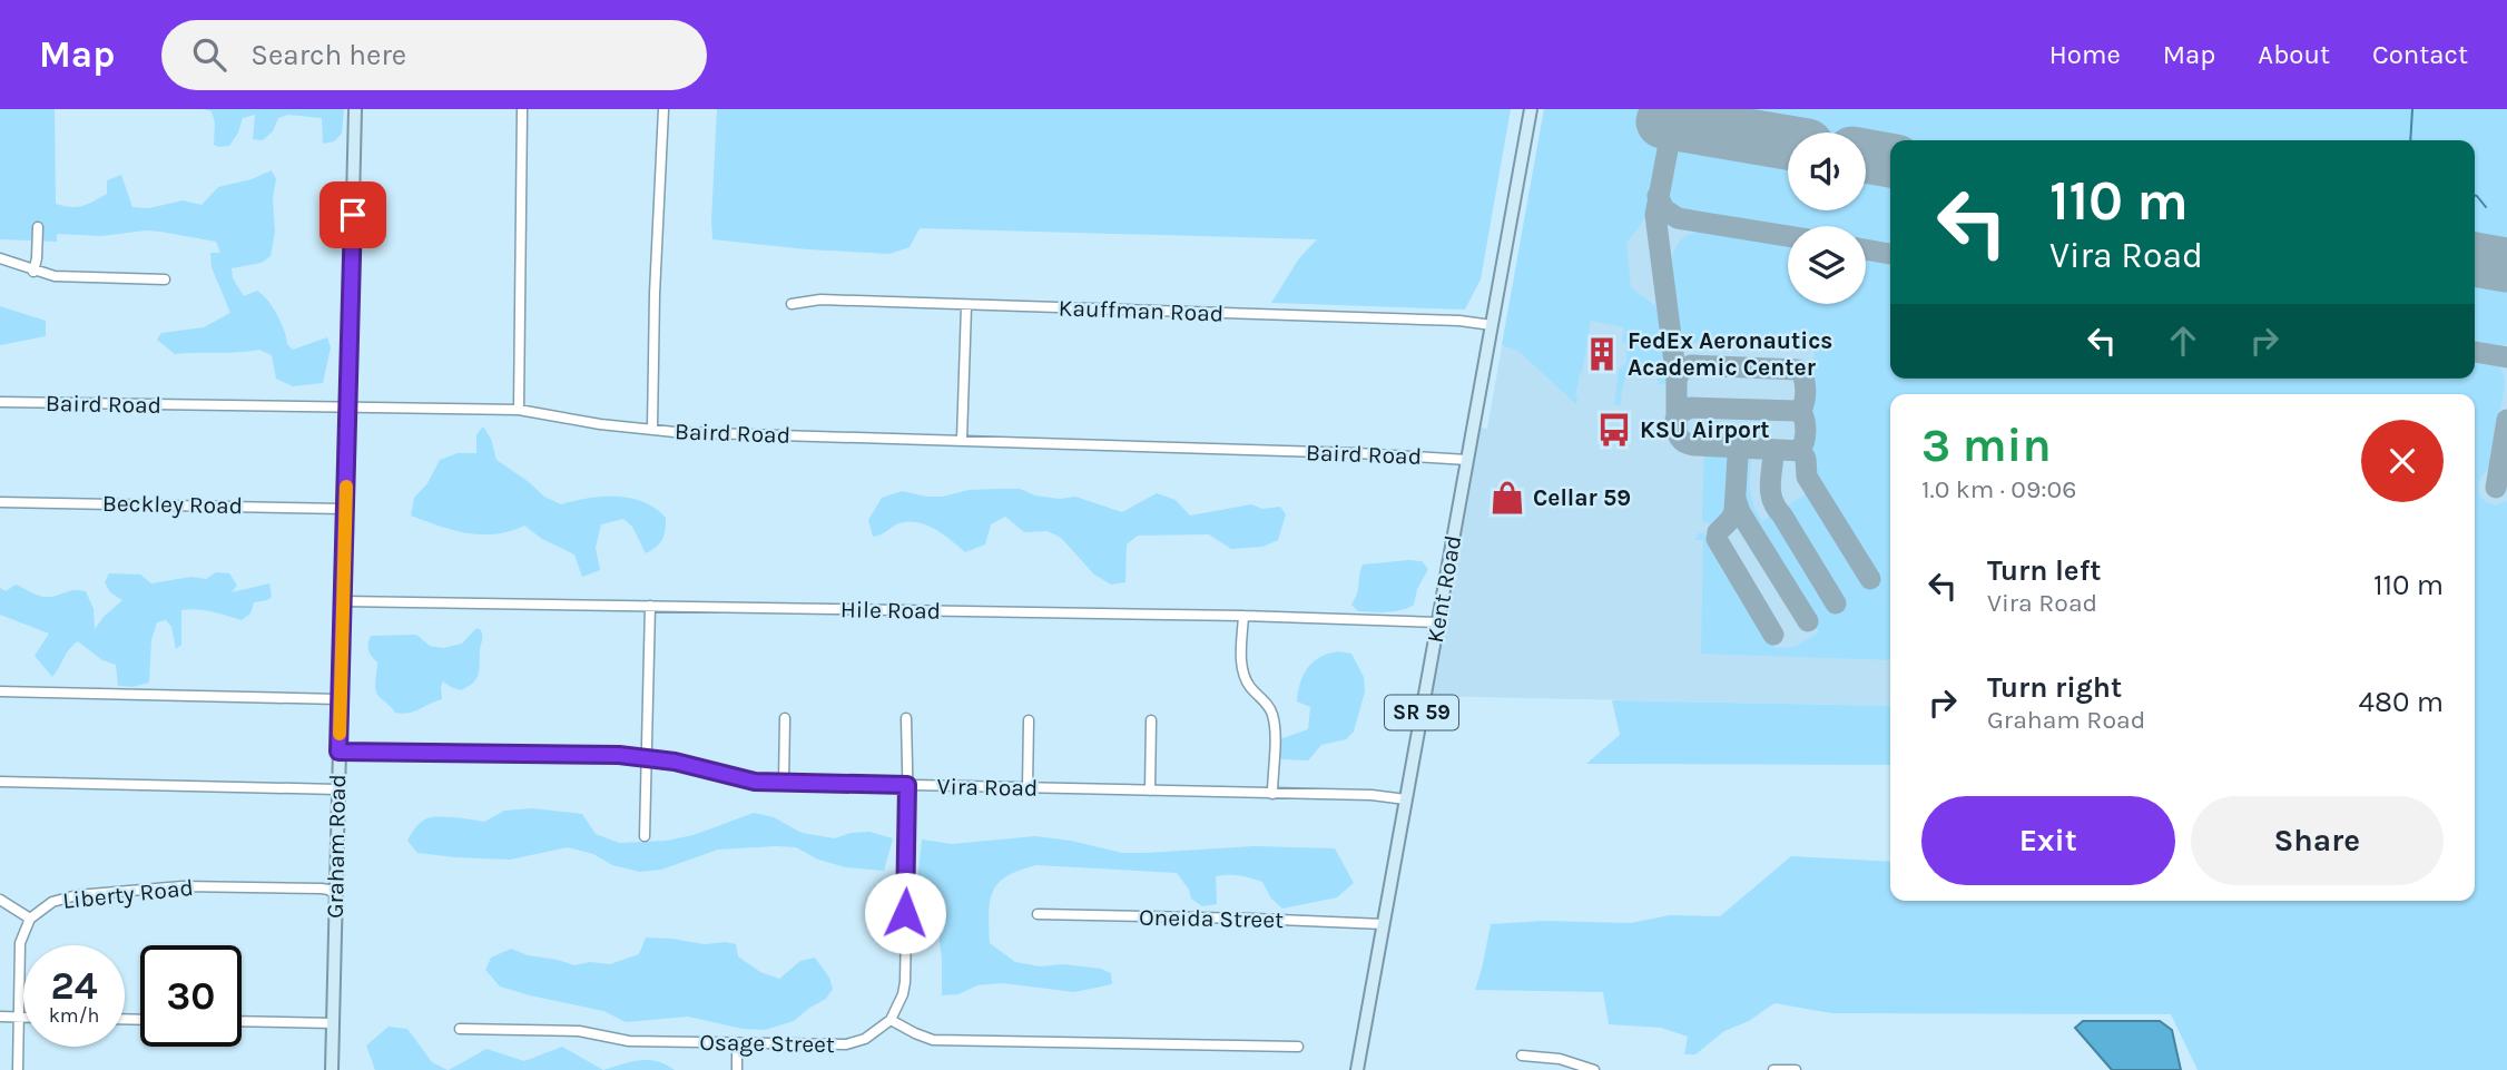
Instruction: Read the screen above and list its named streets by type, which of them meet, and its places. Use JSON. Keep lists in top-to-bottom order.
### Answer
{
  "streets": {
    "main road": ["Kent Road", "SR 59", "Graham Road"],
    "street": [
      "Kauffman Road",
      "Baird Road",
      "Beckley Road",
      "Hile Road",
      "Vira Road",
      "Liberty Road",
      "Oneida Street",
      "Osage Street"
    ]
  },
  "crossings": [
    ["Kauffman Road", "Kent Road"],
    ["Baird Road", "Kent Road"],
    ["Baird Road", "Graham Road"],
    ["Beckley Road", "Graham Road"],
    ["Kent Road", "Hile Road"],
    ["Kent Road", "Vira Road"],
    ["Kent Road", "Oneida Street"],
    ["Hile Road", "Graham Road"],
    ["Vira Road", "Graham Road"],
    ["Graham Road", "Liberty Road"]
  ],
  "places": {
    "building": ["FedEx Aeronautics Academic Center"],
    "bus stop": ["KSU Airport"],
    "shop": ["Cellar 59"]
  },
  "page": {
    "header": "Map",
    "search": "Search here",
    "nav": [
      "Home",
      "Map",
      "About",
      "Contact"
    ],
    "turn": ["110 m", "Vira Road"],
    "heading": ["3 min", "1.0 km · 09:06"],
    "list": [
      {
        "name": "Turn left",
        "note": "Vira Road",
        "value": "110 m"
      },
      {
        "name": "Turn right",
        "note": "Graham Road",
        "value": "480 m"
      }
    ],
    "buttons": ["Exit", "Share"],
    "speed": "24 km/h",
    "limit": "30"
  }
}
